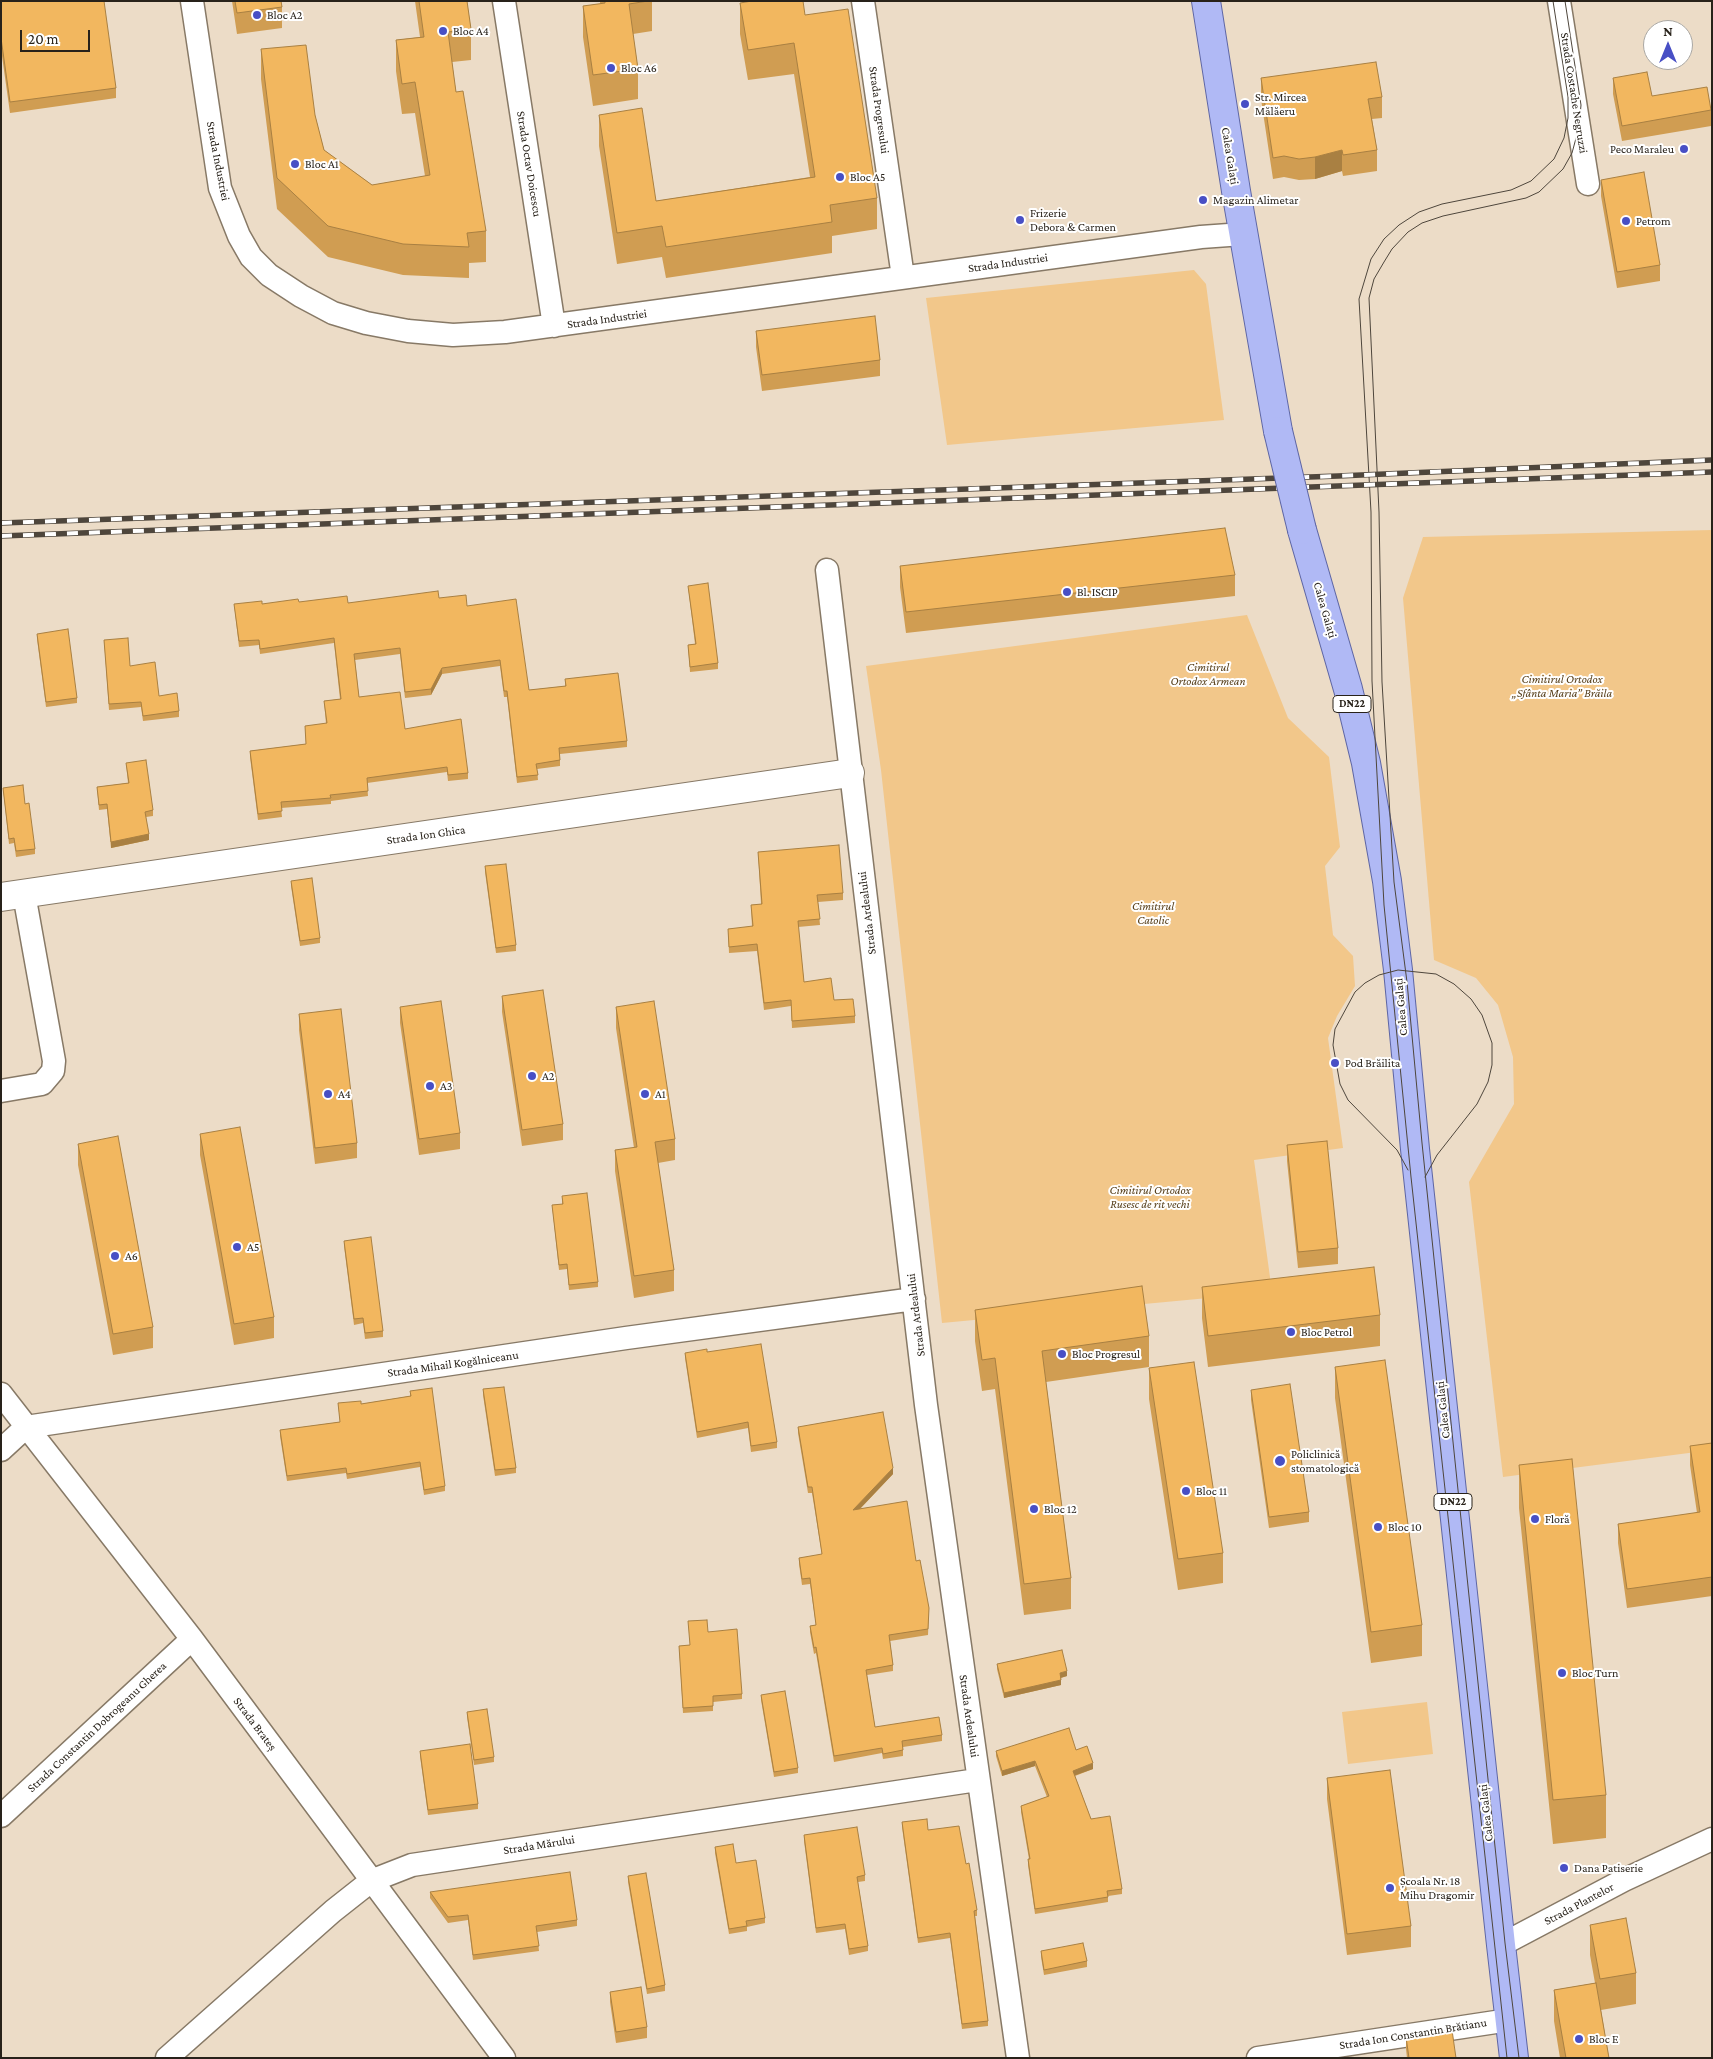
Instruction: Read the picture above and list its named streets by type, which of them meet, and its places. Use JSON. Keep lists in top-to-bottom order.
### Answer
{
  "streets": {
    "main road": ["Calea Galați", "DN22"],
    "street": [
      "Strada Costache Negruzzi",
      "Strada Progresului",
      "Strada Industriei",
      "Strada Octav Doicescu",
      "Strada Ion Ghica",
      "Strada Ardealului",
      "Strada Mihail Kogălniceanu",
      "Strada Brateș",
      "Strada Constantin Dobrogeanu Gherea",
      "Strada Mărului",
      "Strada Plantelor",
      "Strada Ion Constantin Brătianu"
    ]
  },
  "crossings": [
    ["Strada Progresului", "Strada Industriei"],
    ["Calea Galați", "Strada Industriei"],
    ["Calea Galați", "Strada Plantelor"],
    ["Calea Galați", "Strada Ion Constantin Brătianu"],
    ["Strada Industriei", "Strada Octav Doicescu"],
    ["Strada Ion Ghica", "Strada Ardealului"],
    ["Strada Ardealului", "Strada Mihail Kogălniceanu"],
    ["Strada Ardealului", "Strada Mărului"],
    ["Strada Mihail Kogălniceanu", "Strada Brateș"],
    ["Strada Brateș", "Strada Constantin Dobrogeanu Gherea"],
    ["Strada Brateș", "Strada Mărului"]
  ],
  "parks": [
    "Cimitirul Ortodox Armean",
    "Cimitirul Ortodox „Sfânta Maria” Brăila",
    "Cimitirul Catolic",
    "Cimitirul Ortodox Rusesc de rit vechi"
  ],
  "places": [
    "Bloc A2",
    "Bloc A4",
    "Bloc A6",
    "Str. Mircea Mălăeru",
    "Peco Maraleu",
    "Bloc A1",
    "Bloc A5",
    "Magazin Alimetar",
    "Frizerie Debora & Carmen",
    "Petrom",
    "Bl. ISCIP",
    "Pod Brăilita",
    "A2",
    "A3",
    "A4",
    "A1",
    "A5",
    "A6",
    "Bloc Petrol",
    "Bloc Progresul",
    "Policlinică stomatologică",
    "Bloc 11",
    "Bloc 12",
    "Floră",
    "Bloc 10",
    "Bloc Turn",
    "Dana Patiserie",
    "Școala Nr. 18 Mihu Dragomir",
    "Bloc E"
  ],
  "scale_bar": "20 m",
  "north": "top"
}
